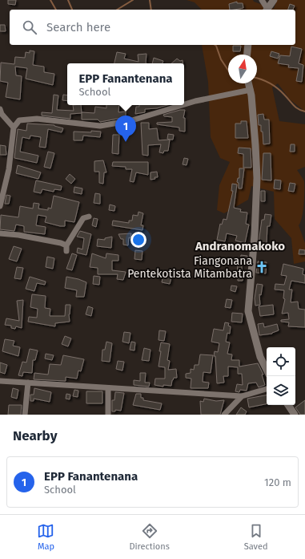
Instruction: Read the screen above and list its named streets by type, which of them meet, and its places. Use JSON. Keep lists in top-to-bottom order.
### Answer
{
  "districts": ["Andranomakoko"],
  "places": {
    "church": ["Fiangonana Pentekotista Mitambatra"]
  },
  "north": "top",
  "page": {
    "search": "Search here",
    "popup": ["EPP Fanantenana", "School"],
    "pins": "1",
    "heading": "Nearby",
    "list": [
      {
        "mark": "1",
        "name": "EPP Fanantenana",
        "note": "School",
        "value": "120 m"
      }
    ],
    "nav": ["Map", "Directions", "Saved"]
  }
}
